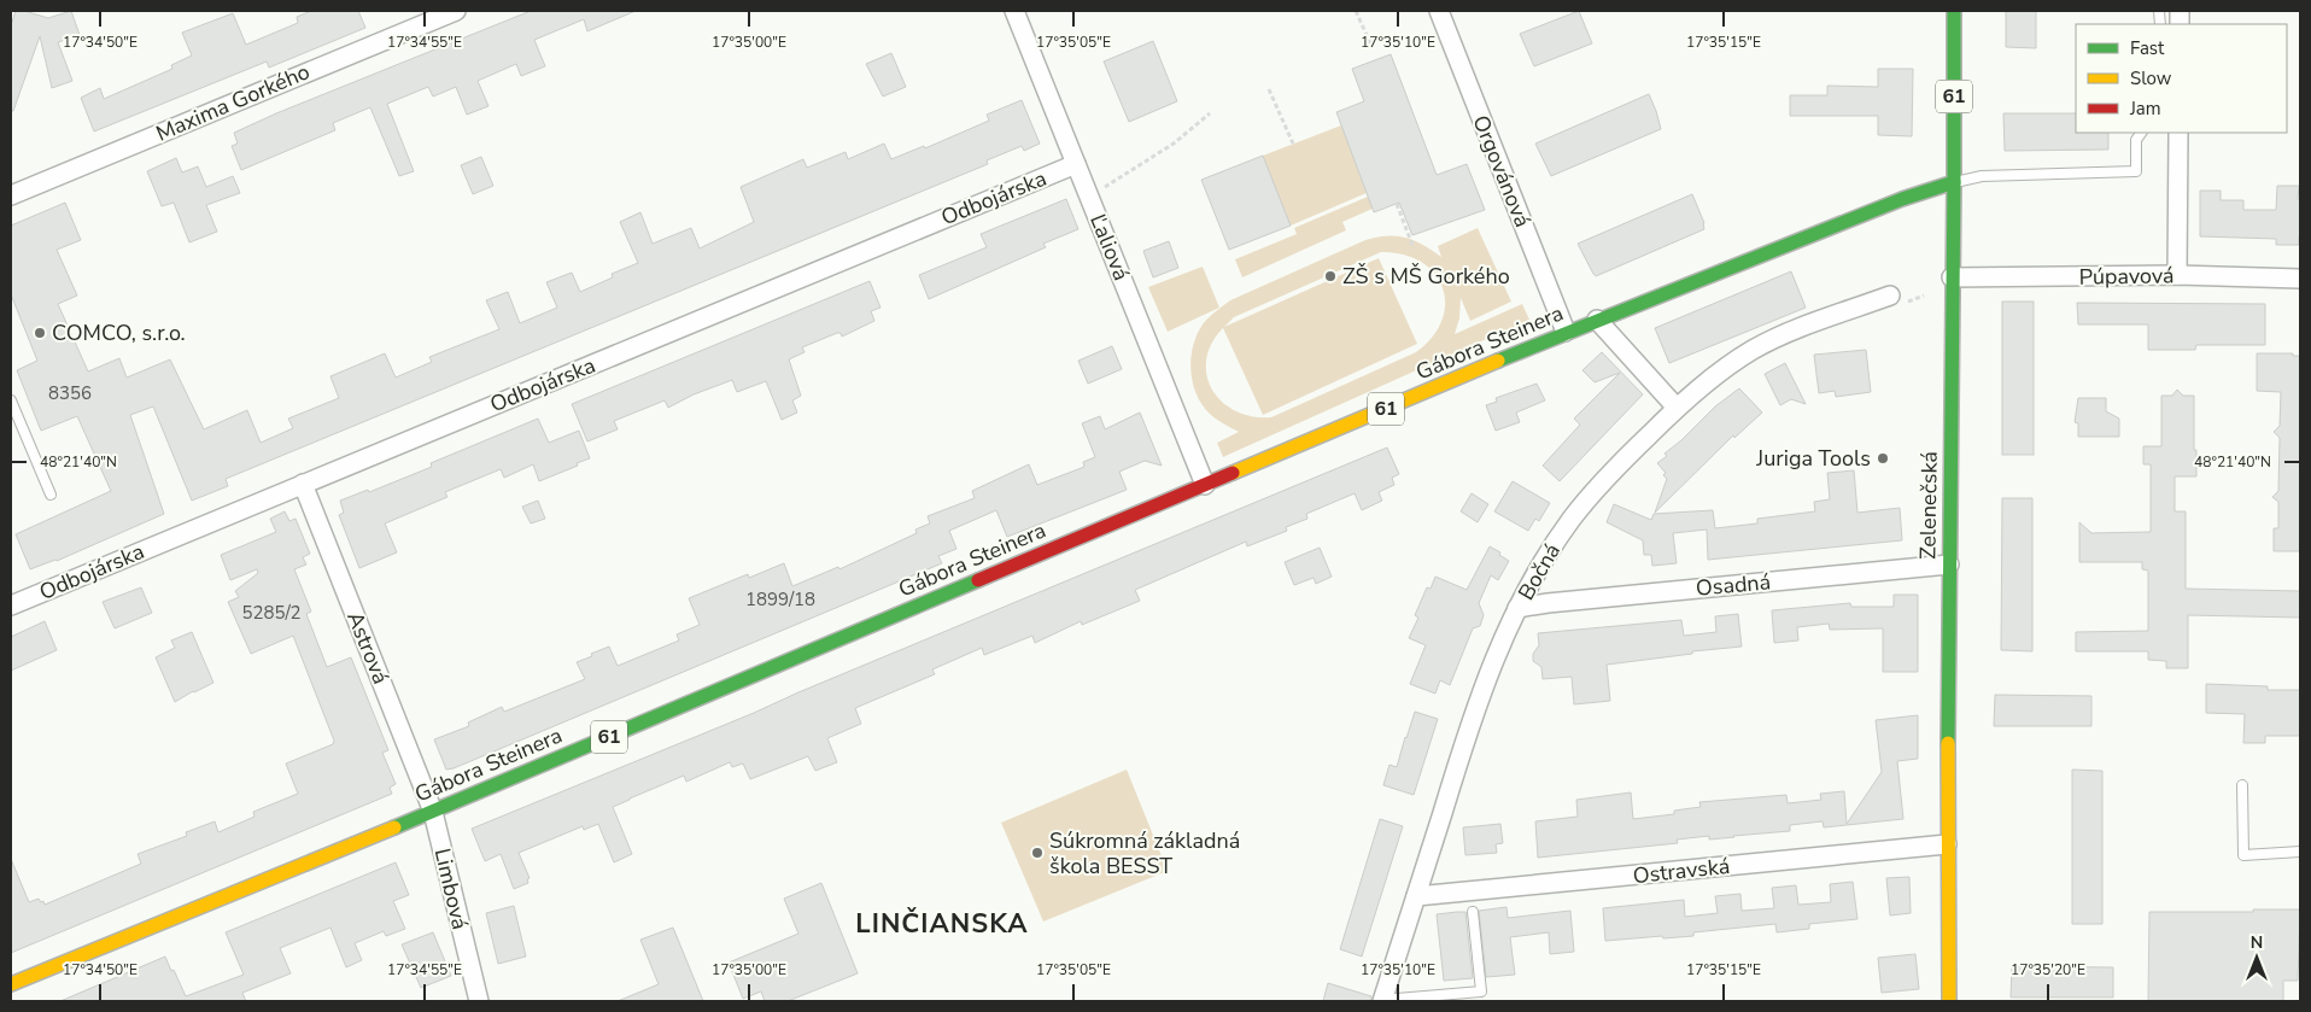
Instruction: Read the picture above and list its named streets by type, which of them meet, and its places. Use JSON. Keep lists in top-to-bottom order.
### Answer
{
  "streets": {
    "main road": ["61", "Gábora Steinera", "Zelenečská"],
    "street": [
      "Maxima Gorkého",
      "Orgovánová",
      "Odbojárska",
      "Ľaliová",
      "Púpavová",
      "Bočná",
      "Osadná",
      "Astrová",
      "Ostravská",
      "Limbová"
    ]
  },
  "crossings": [
    ["Orgovánová", "Gábora Steinera"],
    ["Odbojárska", "Ľaliová"],
    ["Odbojárska", "Astrová"],
    ["Ľaliová", "Gábora Steinera"],
    ["Púpavová", "Zelenečská"],
    ["Gábora Steinera", "Zelenečská"],
    ["Gábora Steinera", "Astrová"],
    ["Gábora Steinera", "Limbová"],
    ["Zelenečská", "Osadná"],
    ["Zelenečská", "Ostravská"],
    ["Bočná", "Osadná"],
    ["Bočná", "Ostravská"],
    ["Astrová", "Limbová"]
  ],
  "districts": ["LINČIANSKA"],
  "places": [
    "ZŠ s MŠ Gorkého",
    "COMCO, s.r.o.",
    "Juriga Tools",
    "Súkromná základná škola BESST"
  ],
  "house_numbers": ["8356", "1899/18", "5285/2"],
  "legend": ["Fast", "Slow", "Jam"],
  "north": "top",
  "coordinates": [
    "17°34'50\"E",
    "17°34'55\"E",
    "17°35'00\"E",
    "17°35'05\"E",
    "17°35'10\"E",
    "17°35'15\"E",
    "48°21'40\"N",
    "17°35'20\"E"
  ]
}
